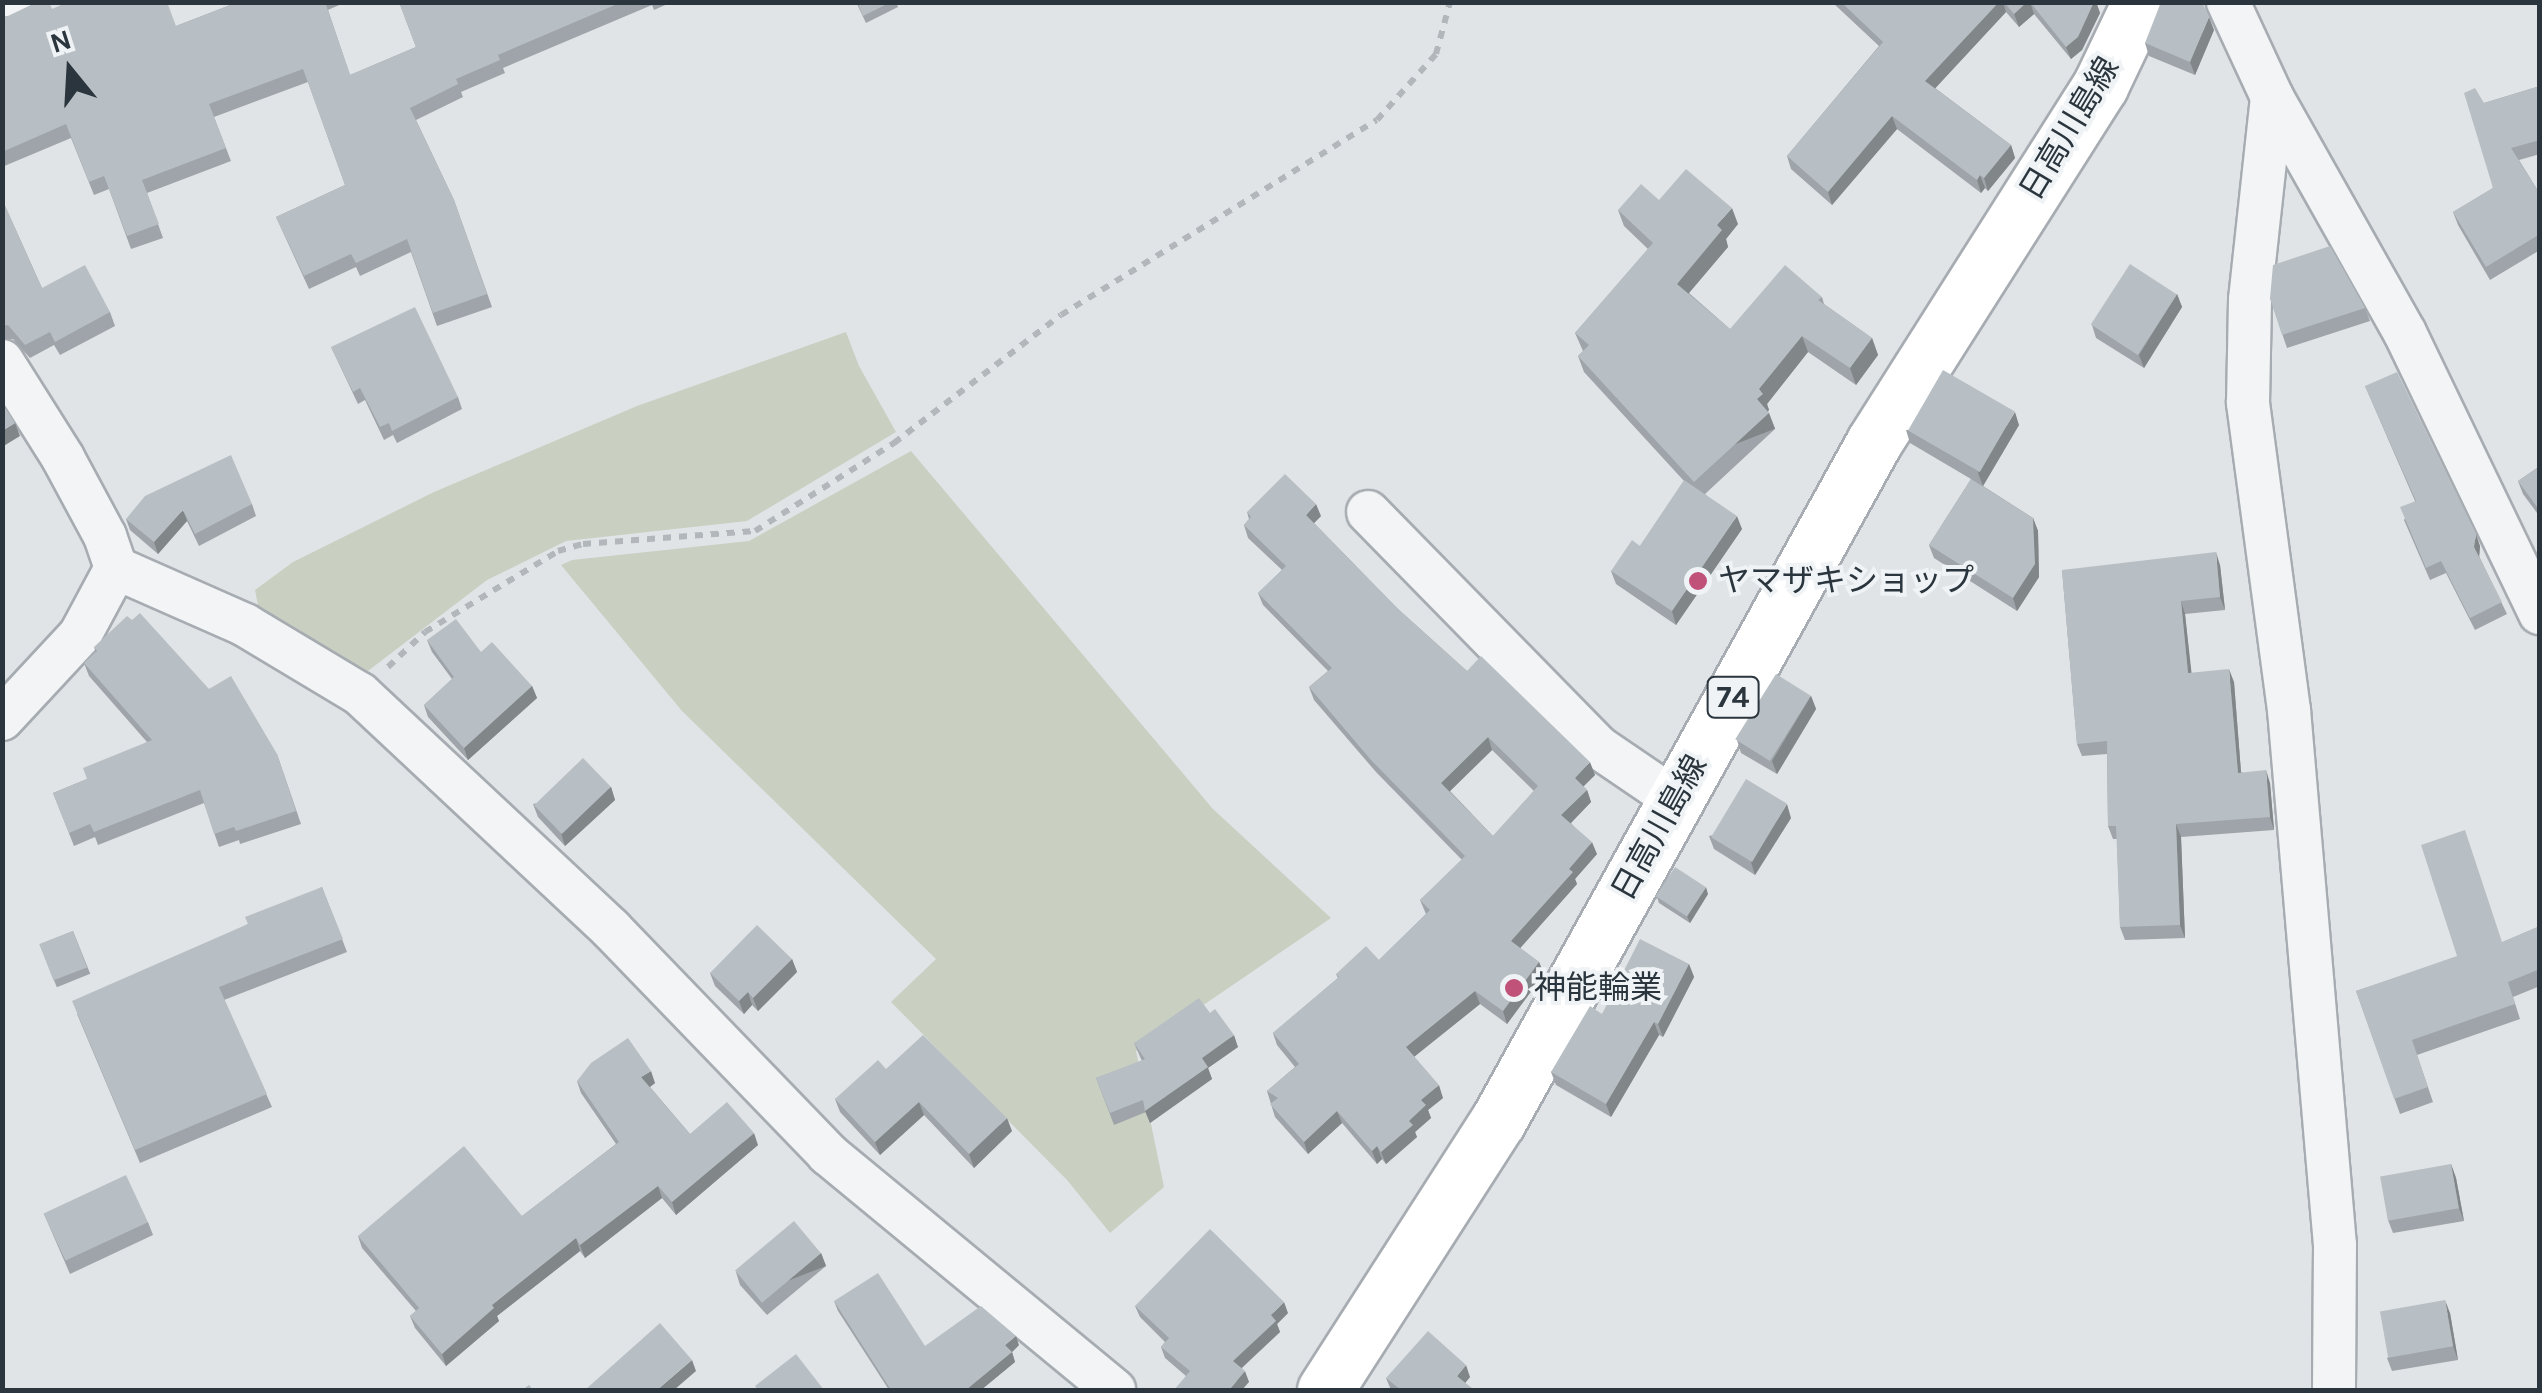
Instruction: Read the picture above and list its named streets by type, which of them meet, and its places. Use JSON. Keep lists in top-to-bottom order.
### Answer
{
  "streets": {
    "main road": ["日高川島線", "74"]
  },
  "places": ["ヤマザキショップ", "神能輪業"],
  "north": "top"
}
